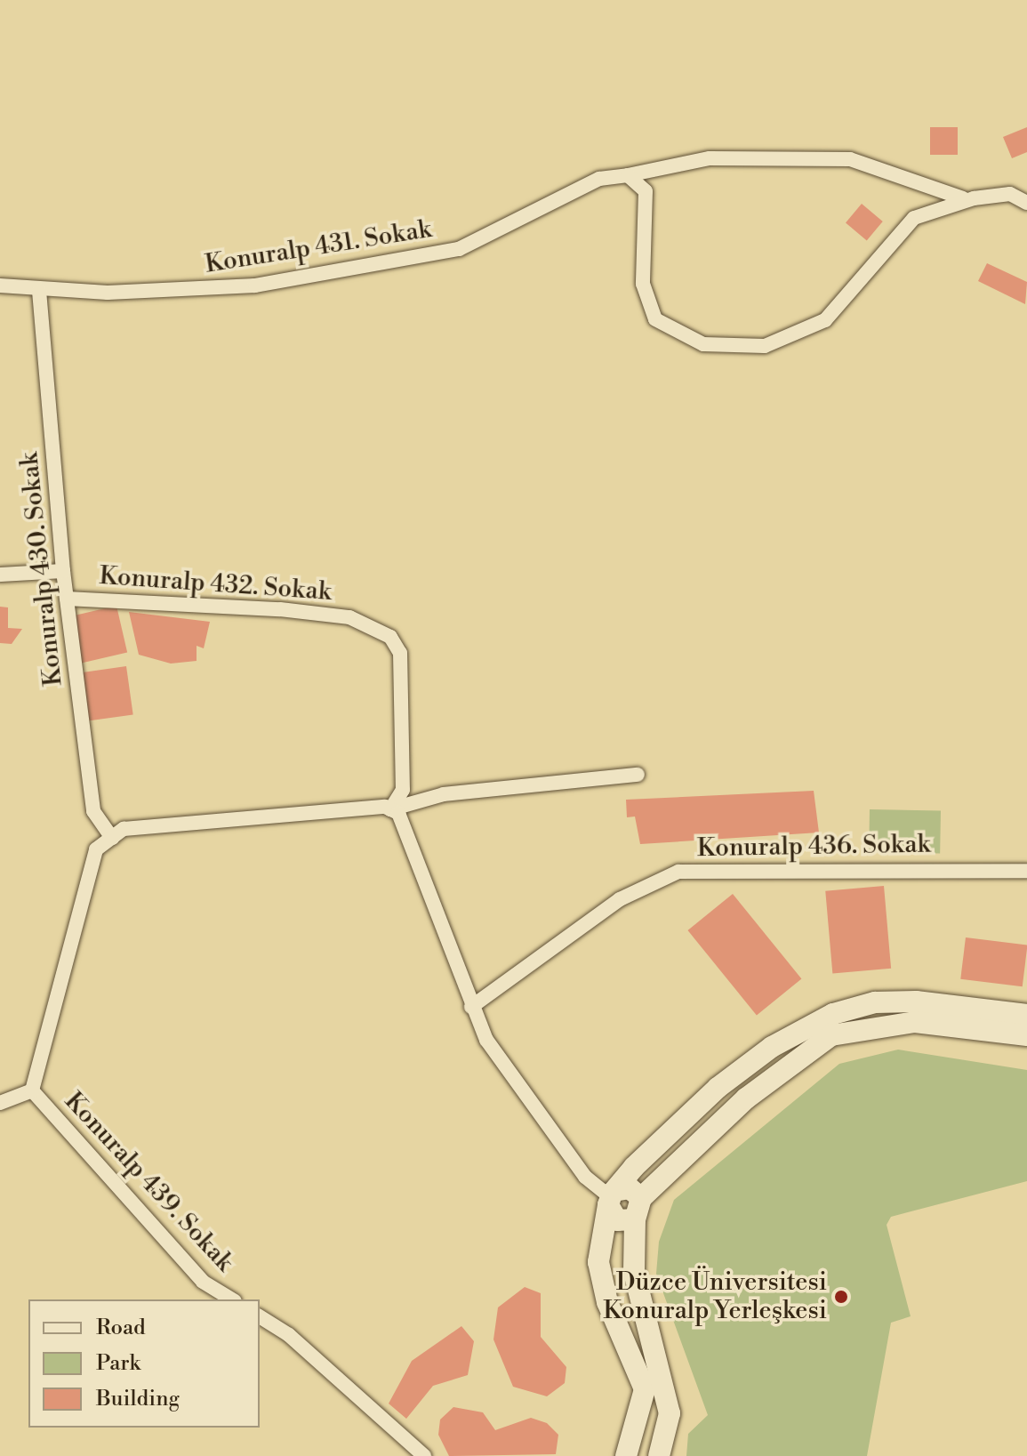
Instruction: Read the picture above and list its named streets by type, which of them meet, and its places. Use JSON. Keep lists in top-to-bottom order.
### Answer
{
  "streets": {
    "street": [
      "Konuralp 431. Sokak",
      "Konuralp 430. Sokak",
      "Konuralp 432. Sokak",
      "Konuralp 436. Sokak",
      "Konuralp 439. Sokak"
    ]
  },
  "crossings": [
    ["Konuralp 431. Sokak", "Konuralp 430. Sokak"],
    ["Konuralp 430. Sokak", "Konuralp 432. Sokak"]
  ],
  "places": ["Düzce Üniversitesi Konuralp Yerleşkesi"],
  "legend": ["Road", "Park", "Building"]
}
